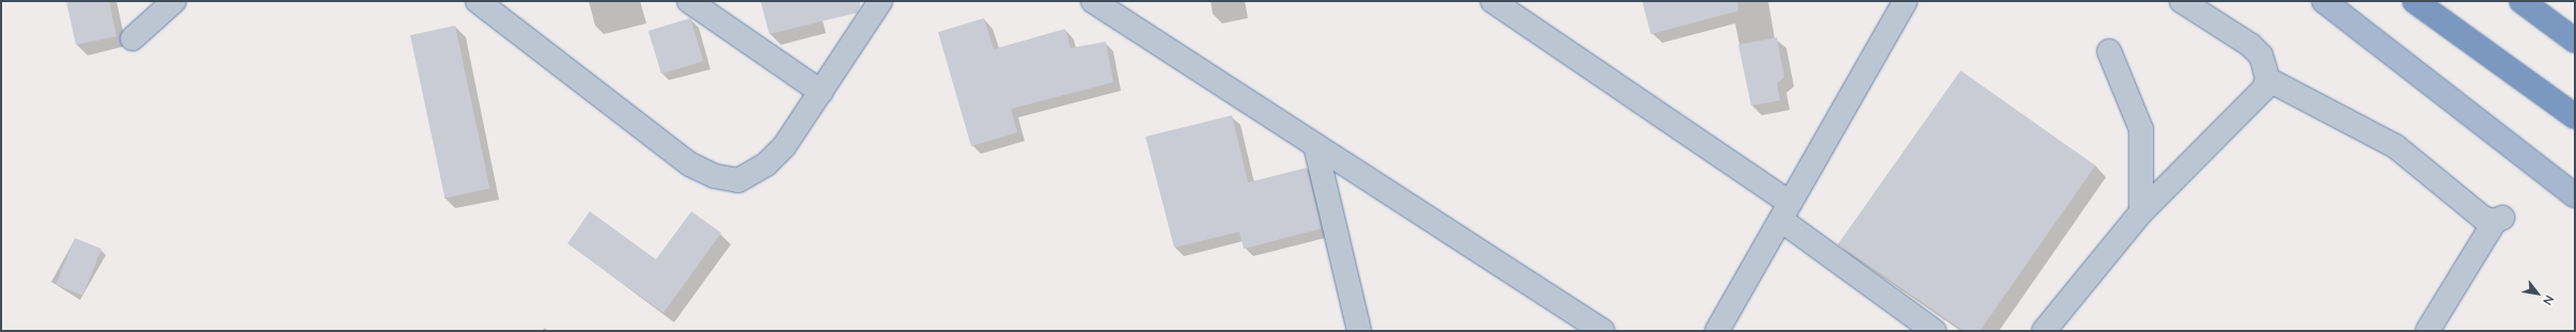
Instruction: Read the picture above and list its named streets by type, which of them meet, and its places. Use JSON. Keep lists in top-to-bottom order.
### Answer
{
  "north": "bottom right"
}
